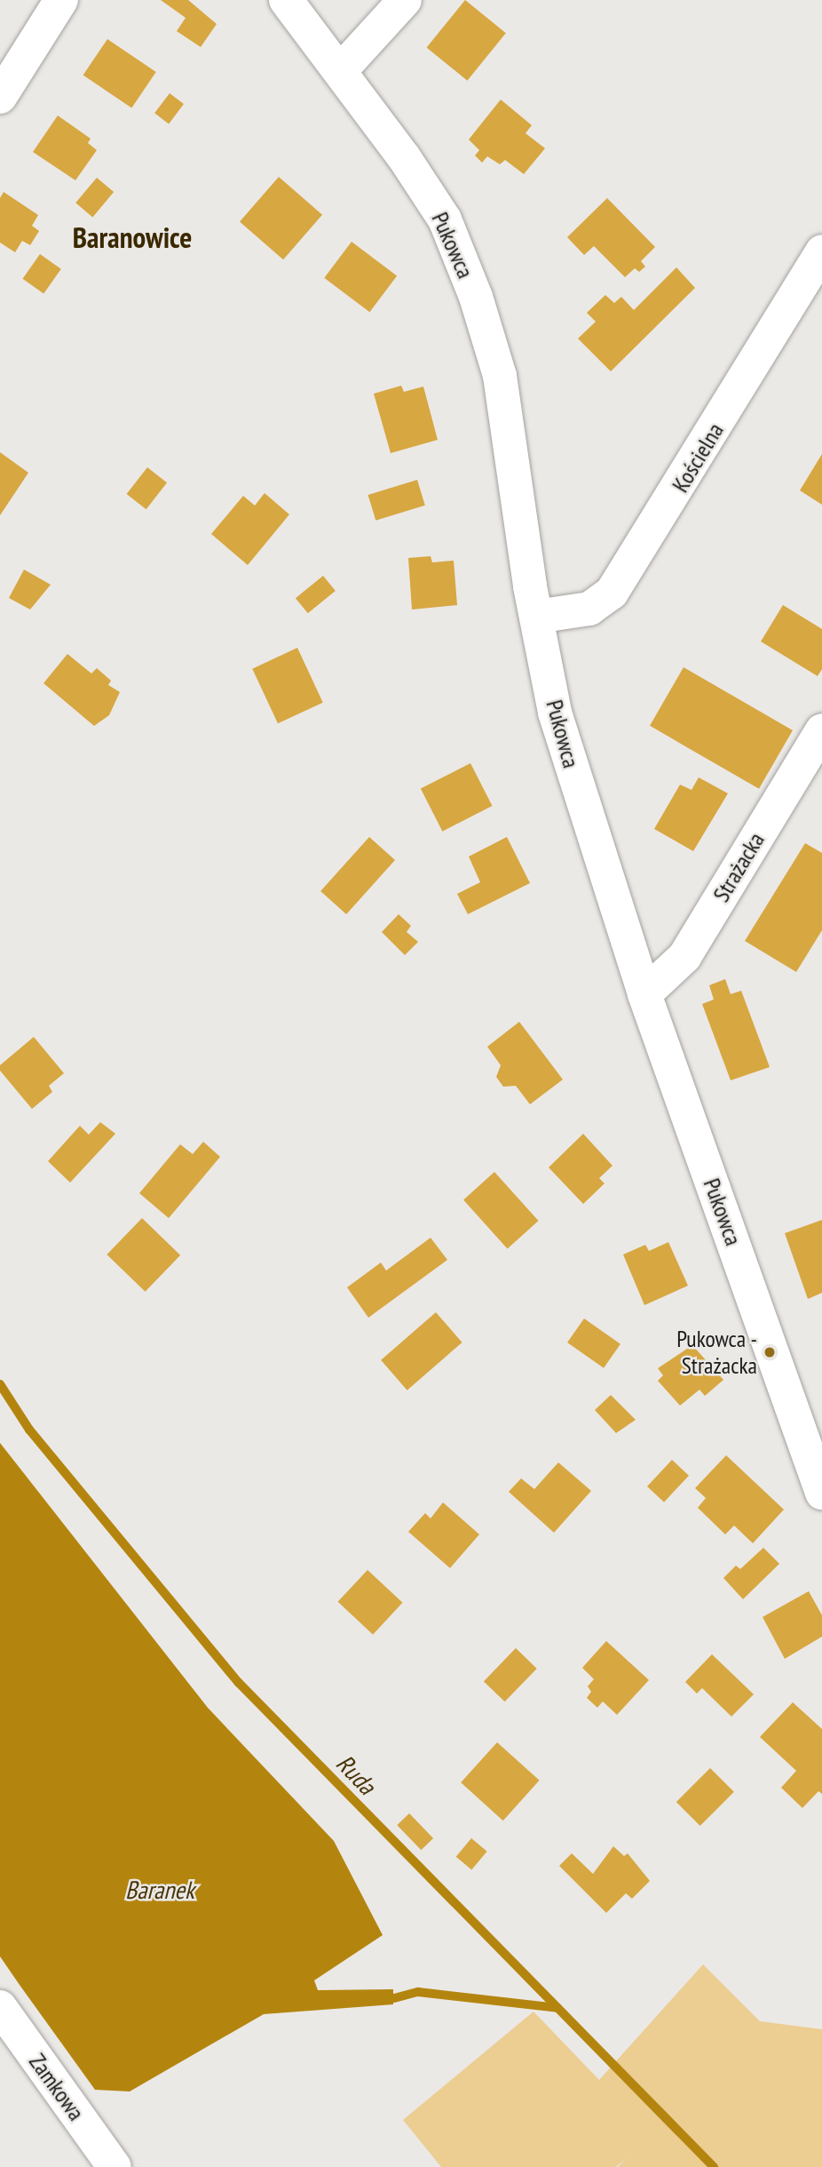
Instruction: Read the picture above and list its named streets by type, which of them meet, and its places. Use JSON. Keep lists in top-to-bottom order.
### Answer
{
  "streets": {
    "street": [
      "Pukowca",
      "Kościelna",
      "Strażacka",
      "Zamkowa"
    ]
  },
  "crossings": [
    ["Pukowca", "Kościelna"],
    ["Pukowca", "Strażacka"]
  ],
  "districts": ["Baranowice"],
  "water": ["Ruda", "Baranek"],
  "places": ["Pukowca - Strażacka"]
}
